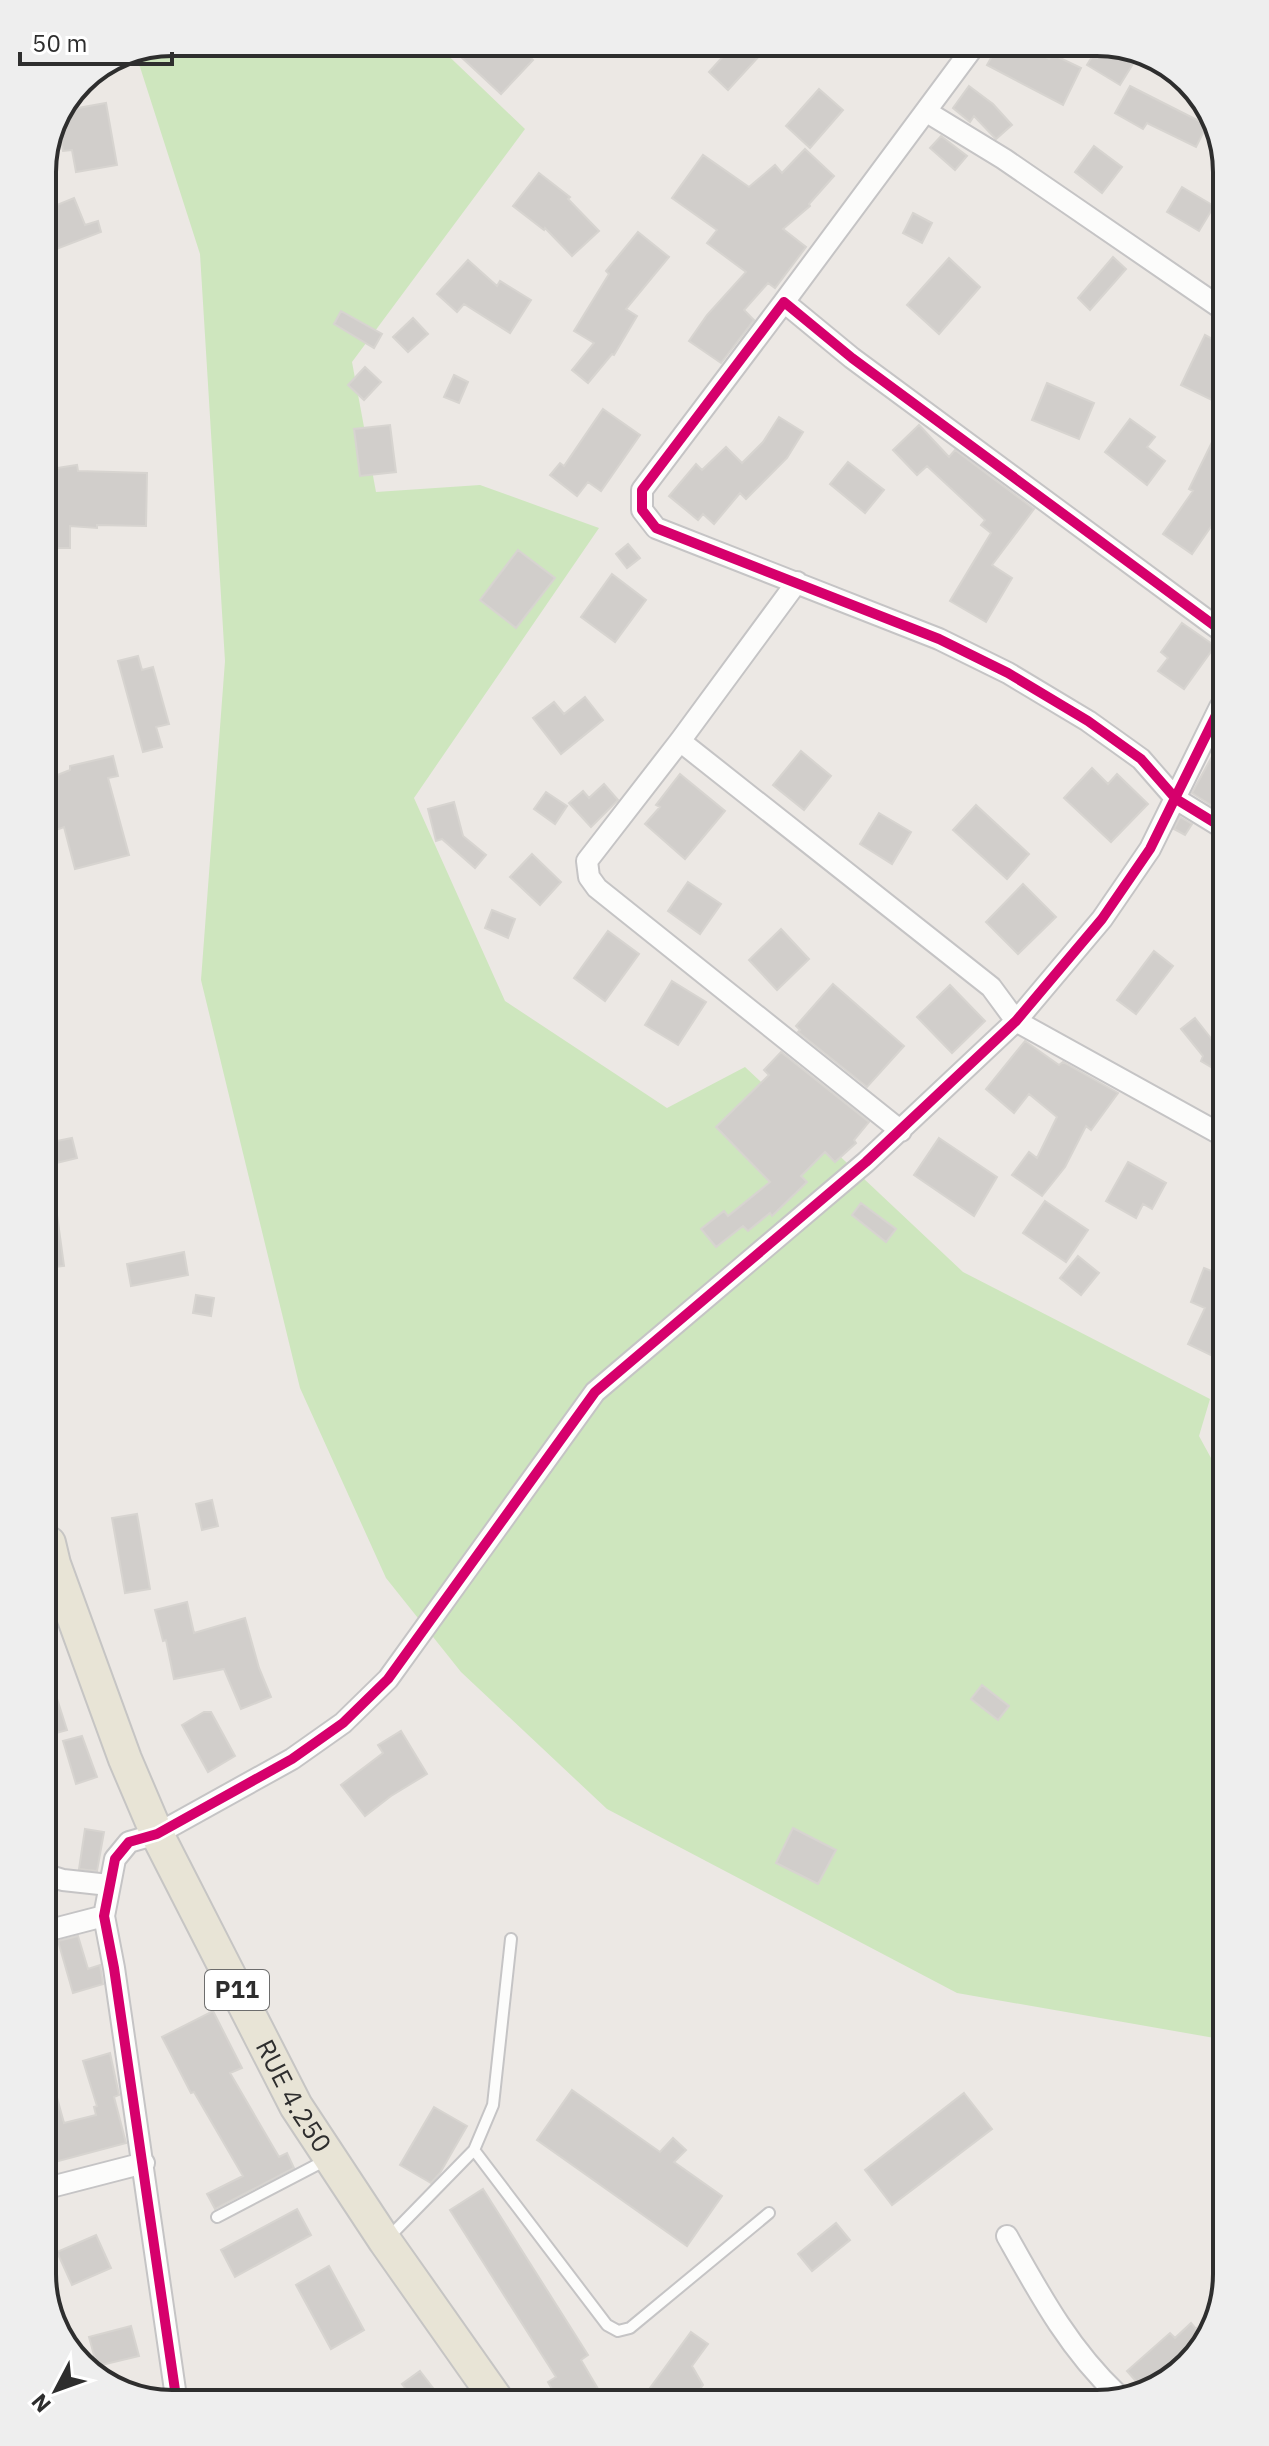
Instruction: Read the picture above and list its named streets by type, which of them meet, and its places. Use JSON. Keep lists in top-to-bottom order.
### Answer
{
  "streets": {
    "main road": ["P11", "RUE 4.250"]
  },
  "scale_bar": "50 m",
  "north": "bottom left"
}
